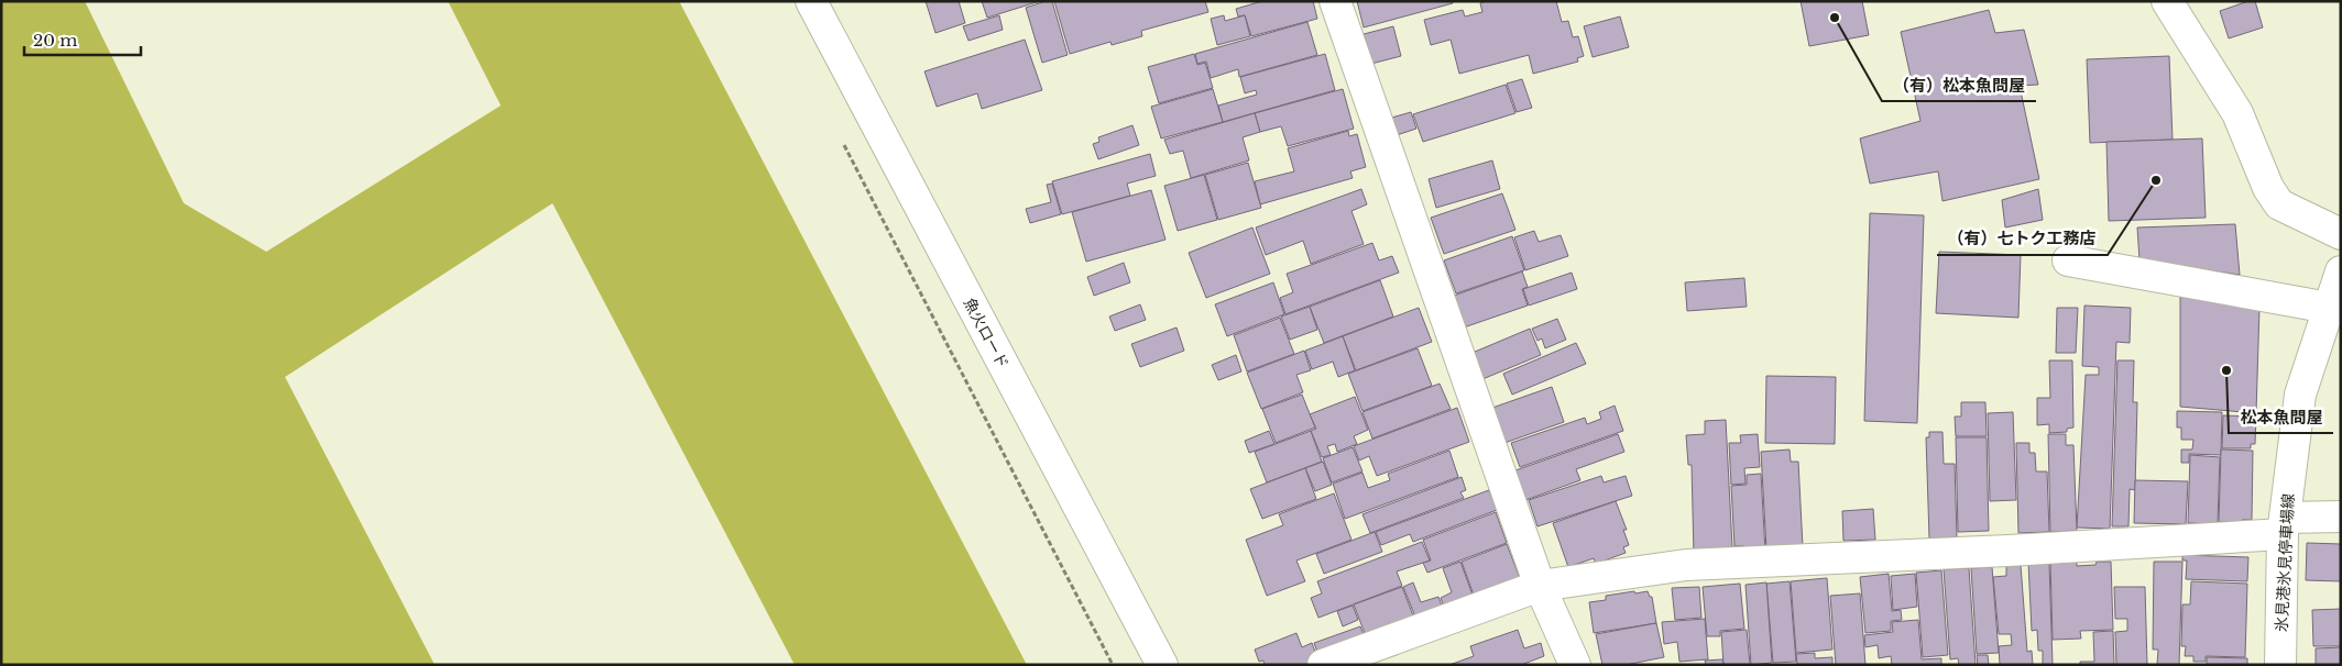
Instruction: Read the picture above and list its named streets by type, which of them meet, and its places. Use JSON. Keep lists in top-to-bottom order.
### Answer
{
  "streets": {
    "street": ["魚火ロード", "氷見港氷見停車場線"]
  },
  "places": ["（有）松本魚問屋", "（有）七トク工務店", "松本魚問屋"],
  "scale_bar": "20 m"
}
